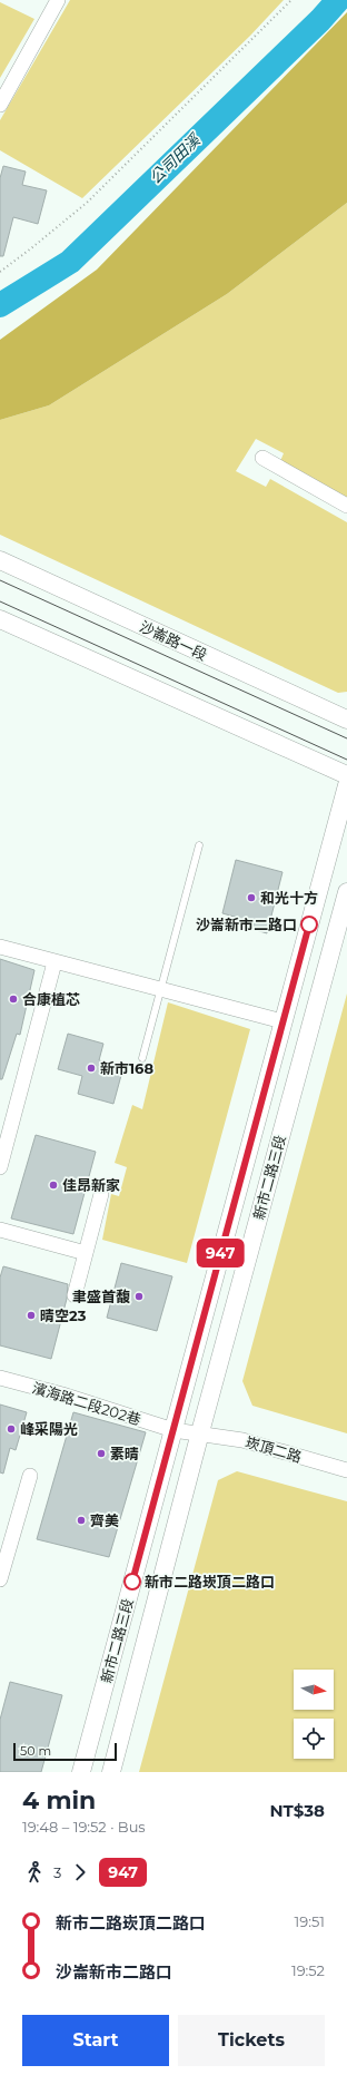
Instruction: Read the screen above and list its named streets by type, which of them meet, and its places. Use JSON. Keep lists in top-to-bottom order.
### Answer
{
  "streets": {
    "street": [
      "沙崙路一段",
      "新市二路三段",
      "濱海路二段202巷",
      "崁頂二路"
    ]
  },
  "crossings": [
    ["新市二路三段", "濱海路二段202巷"],
    ["新市二路三段", "崁頂二路"],
    ["濱海路二段202巷", "崁頂二路"]
  ],
  "water": ["公司田溪"],
  "places": [
    "和光十方",
    "沙崙新市二路口",
    "合康植芯",
    "新市168",
    "佳昂新家",
    "聿盛首馥",
    "晴空23",
    "峰采陽光",
    "素晴",
    "齊美",
    "新市二路崁頂二路口"
  ],
  "lines": ["bus line 947"],
  "scale_bar": "50 m",
  "north": "right",
  "page": {
    "on_map": "947",
    "scale": "50 m",
    "heading": ["4 min", "19:48 – 19:52 · Bus", "NT$38"],
    "legs": ["3", "947"],
    "list": [
      {
        "name": "新市二路崁頂二路口",
        "value": "19:51"
      },
      {
        "name": "沙崙新市二路口",
        "value": "19:52"
      }
    ],
    "buttons": ["Start", "Tickets"]
  }
}
